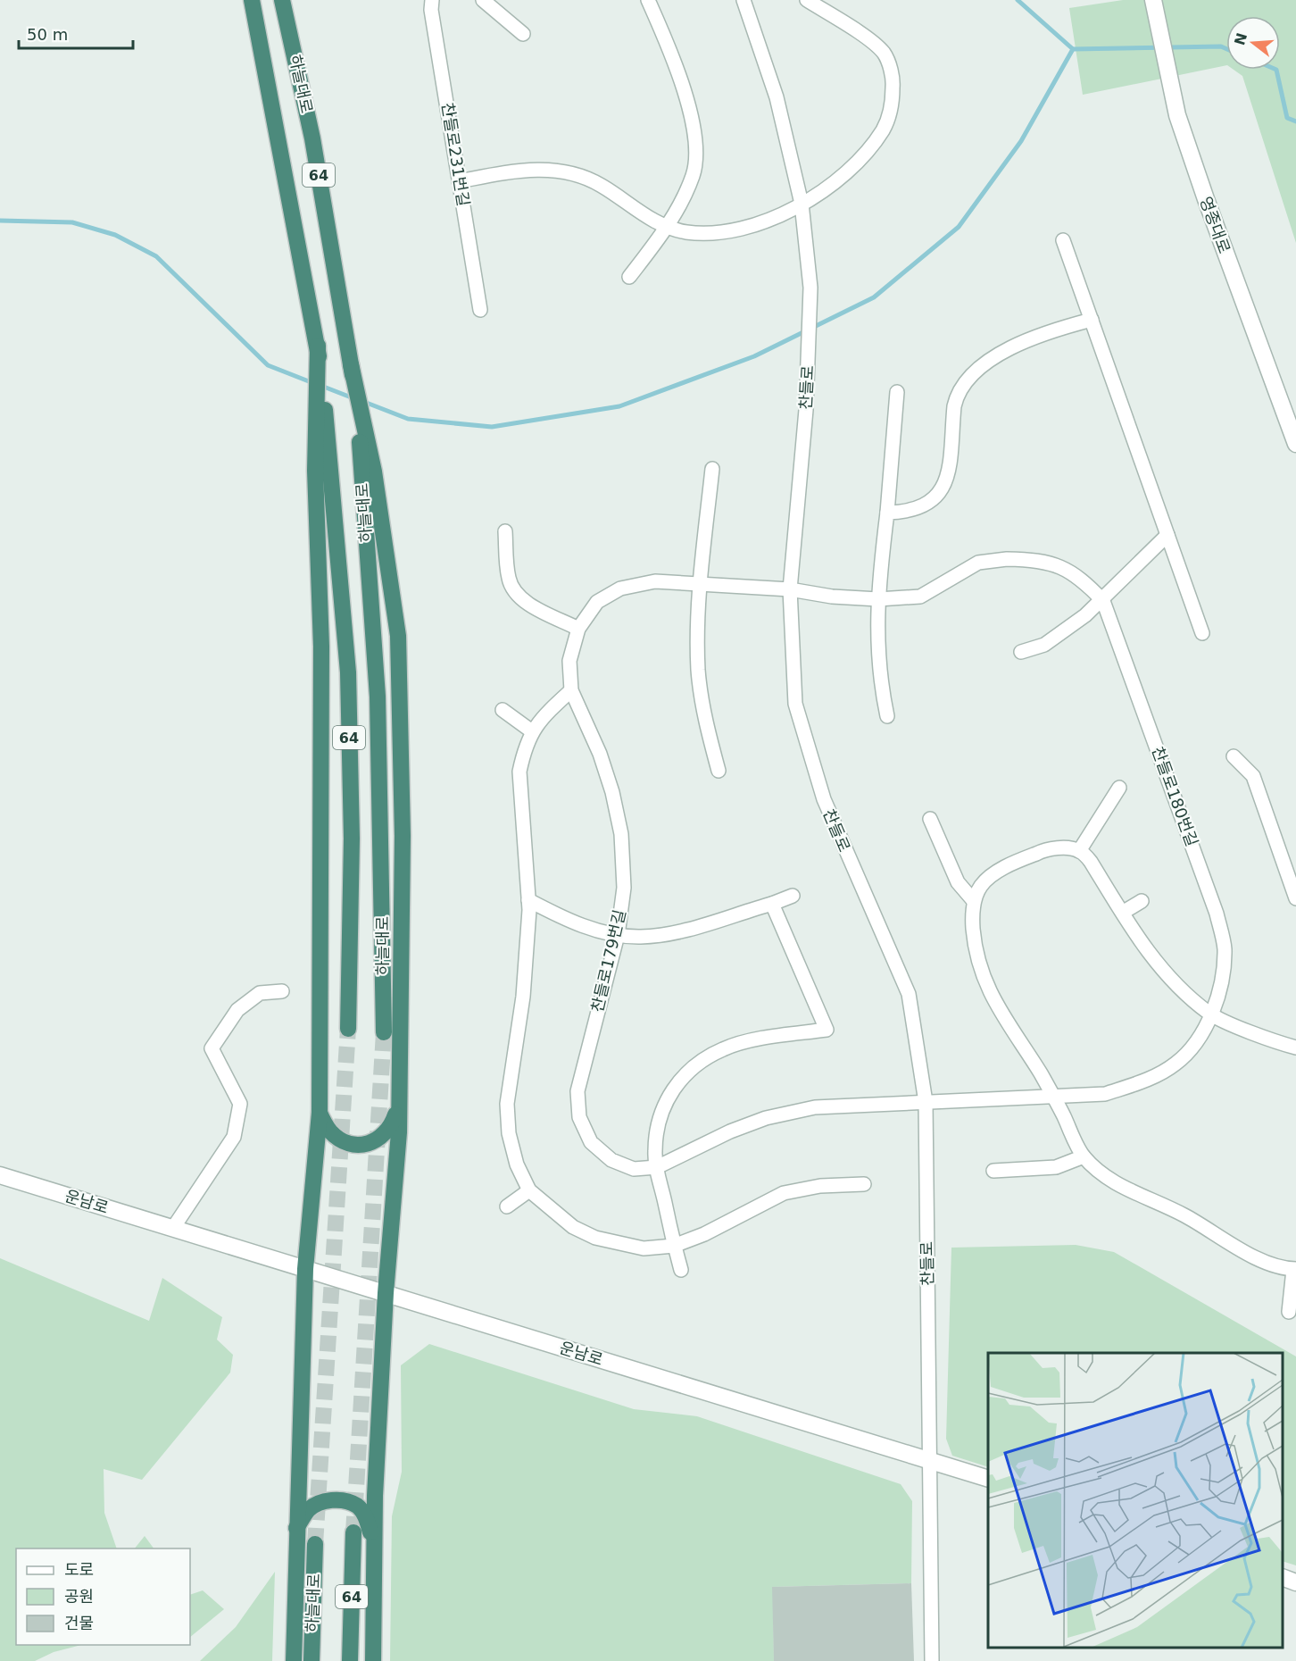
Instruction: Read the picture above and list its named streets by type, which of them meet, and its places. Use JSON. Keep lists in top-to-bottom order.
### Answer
{
  "streets": {
    "highway": ["하늘대로", "64"],
    "street": [
      "찬들로231번길",
      "영종대로",
      "찬들로",
      "찬들로180번길",
      "찬들로179번길",
      "운남로"
    ]
  },
  "crossings": [
    ["찬들로", "찬들로180번길"],
    ["찬들로", "찬들로179번길"],
    ["찬들로", "운남로"],
    ["찬들로180번길", "찬들로179번길"]
  ],
  "legend": ["도로", "공원", "건물"],
  "scale_bar": "50 m",
  "north": "left"
}
